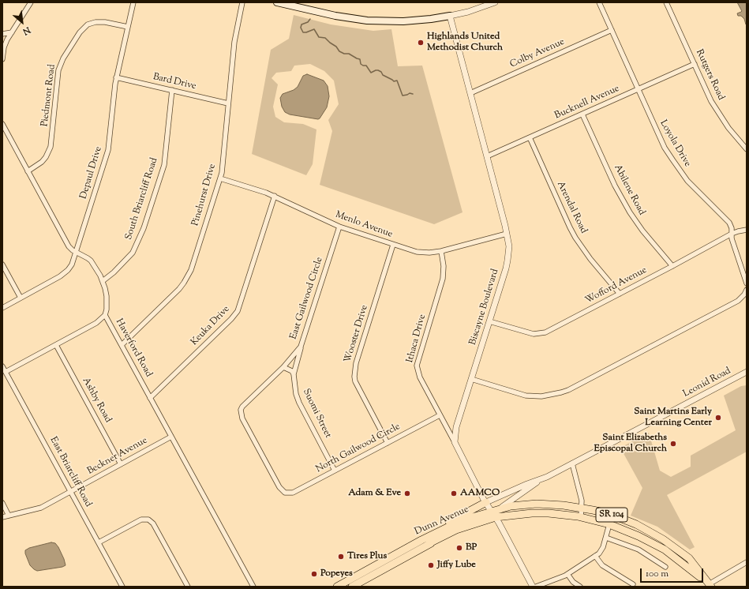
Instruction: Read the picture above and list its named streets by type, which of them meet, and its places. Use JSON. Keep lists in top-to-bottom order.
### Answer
{
  "streets": {
    "main road": ["SR 104", "Dunn Avenue"],
    "street": [
      "Colby Avenue",
      "Rutgers Road",
      "Bard Drive",
      "Piedmont Road",
      "Bucknell Avenue",
      "Loyola Drive",
      "Depaul Drive",
      "Abilene Road",
      "Pinehurst Drive",
      "South Briarcliff Road",
      "Arendal Road",
      "Menlo Avenue",
      "Wofford Avenue",
      "East Gailwood Circle",
      "Biscayne Boulevard",
      "Keuka Drive",
      "Wooster Drive",
      "Ithaca Drive",
      "Haverford Road",
      "Leonid Road",
      "Ashby Road",
      "Suomi Street",
      "North Gailwood Circle",
      "Beckner Avenue",
      "East Briarcliff Road"
    ]
  },
  "crossings": [
    ["Colby Avenue", "Loyola Drive"],
    ["Colby Avenue", "Biscayne Boulevard"],
    ["Rutgers Road", "Bucknell Avenue"],
    ["Bard Drive", "Depaul Drive"],
    ["Bard Drive", "Pinehurst Drive"],
    ["Bard Drive", "South Briarcliff Road"],
    ["Piedmont Road", "Depaul Drive"],
    ["Piedmont Road", "Haverford Road"],
    ["Bucknell Avenue", "Loyola Drive"],
    ["Bucknell Avenue", "Abilene Road"],
    ["Bucknell Avenue", "Arendal Road"],
    ["Bucknell Avenue", "Biscayne Boulevard"],
    ["Loyola Drive", "Wofford Avenue"],
    ["Depaul Drive", "Haverford Road"],
    ["Abilene Road", "Wofford Avenue"],
    ["Pinehurst Drive", "Menlo Avenue"],
    ["Pinehurst Drive", "Haverford Road"],
    ["South Briarcliff Road", "Haverford Road"],
    ["Arendal Road", "Wofford Avenue"],
    ["Menlo Avenue", "East Gailwood Circle"],
    ["Menlo Avenue", "Biscayne Boulevard"],
    ["Menlo Avenue", "Keuka Drive"],
    ["Menlo Avenue", "Wooster Drive"],
    ["Menlo Avenue", "Ithaca Drive"],
    ["Wofford Avenue", "Biscayne Boulevard"],
    ["East Gailwood Circle", "North Gailwood Circle"],
    ["Biscayne Boulevard", "Ithaca Drive"],
    ["Keuka Drive", "Haverford Road"],
    ["Wooster Drive", "North Gailwood Circle"],
    ["Ithaca Drive", "North Gailwood Circle"],
    ["Haverford Road", "Beckner Avenue"],
    ["Leonid Road", "Dunn Avenue"],
    ["Ashby Road", "Beckner Avenue"],
    ["Suomi Street", "North Gailwood Circle"],
    ["Beckner Avenue", "East Briarcliff Road"]
  ],
  "places": [
    "Highlands United Methodist Church",
    "Saint Martins Early Learning Center",
    "Saint Elizabeths Episcopal Church",
    "Adam & Eve",
    "AAMCO",
    "BP",
    "Tires Plus",
    "Jiffy Lube",
    "Popeyes"
  ],
  "scale_bar": "100 m",
  "north": "bottom right"
}
